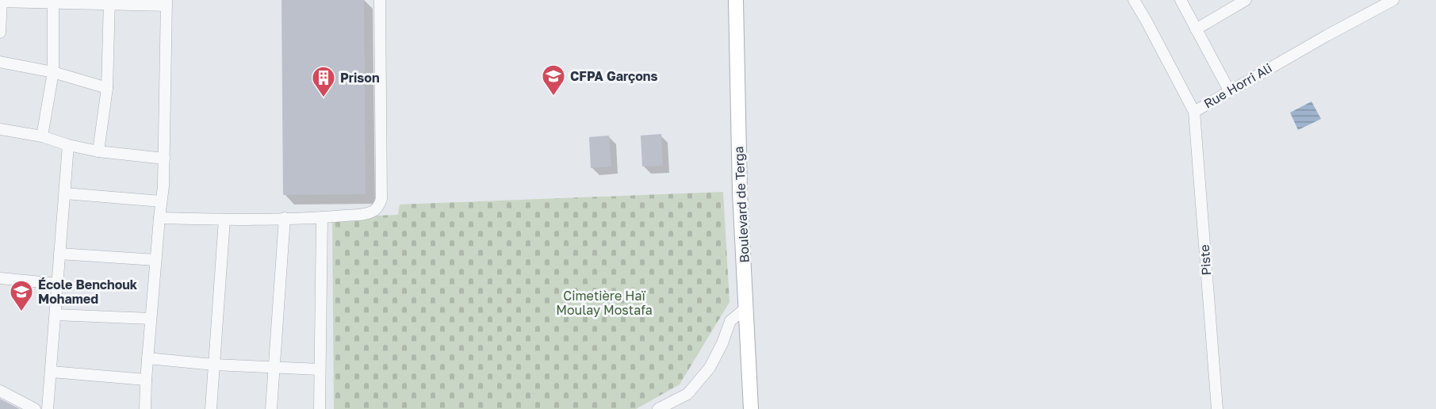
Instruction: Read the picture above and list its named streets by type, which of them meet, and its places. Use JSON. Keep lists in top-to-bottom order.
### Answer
{
  "streets": {
    "main road": ["Boulevard de Terga"],
    "street": ["Rue Horri Ali", "Piste"]
  },
  "crossings": [
    ["Rue Horri Ali", "Piste"]
  ],
  "parks": ["Cimetière Haï Moulay Mostafa"],
  "places": {
    "school or university": ["CFPA Garçons", "École Benchouk Mohamed"],
    "building": ["Prison"]
  }
}
